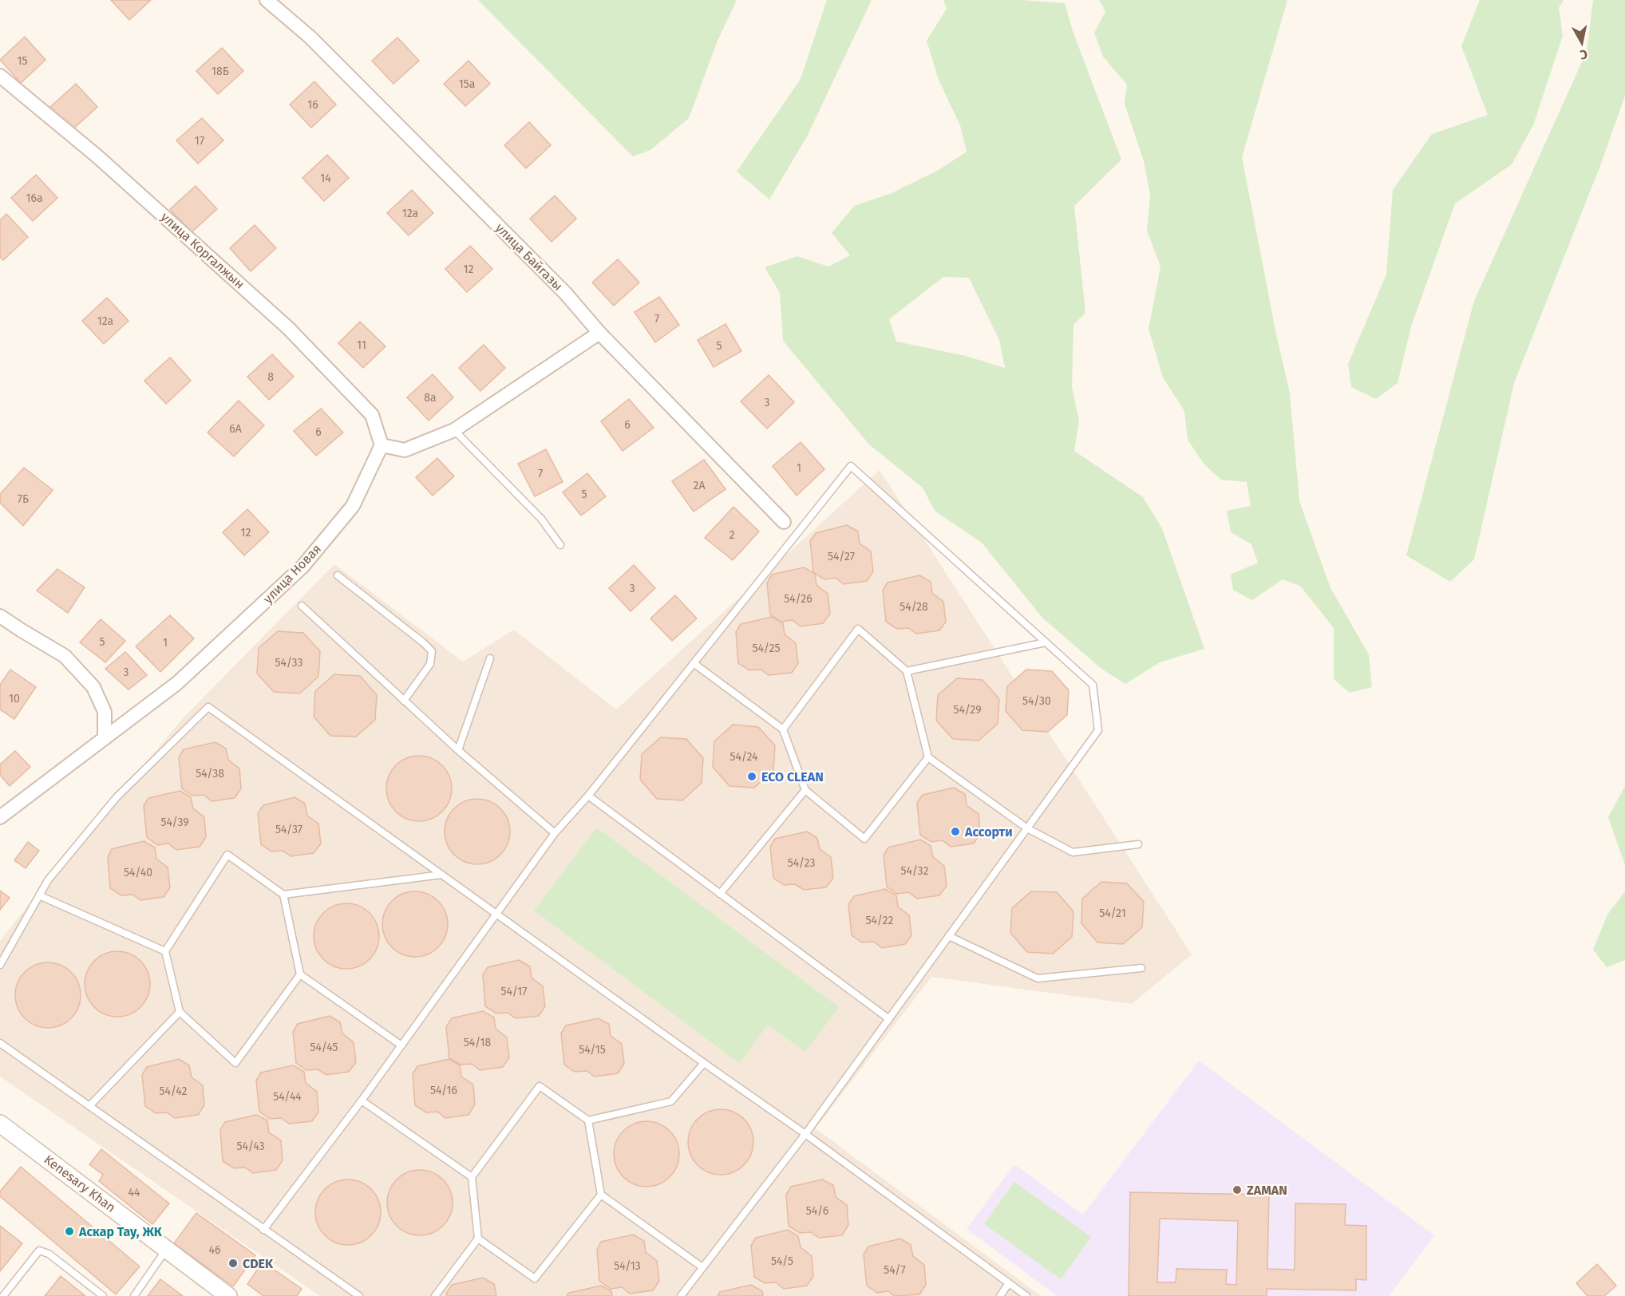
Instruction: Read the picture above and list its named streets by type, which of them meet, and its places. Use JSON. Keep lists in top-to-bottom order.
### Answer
{
  "streets": {
    "street": [
      "улица Коргалжын",
      "улица Байгазы",
      "улица Новая",
      "Kenesary Khan"
    ]
  },
  "crossings": [
    ["улица Коргалжын", "улица Новая"]
  ],
  "places": [
    "ECO CLEAN",
    "Ассорти",
    "ZAMAN",
    "Аскар Тау, ЖК",
    "CDEK"
  ],
  "house_numbers": [
    "15",
    "18Б",
    "15а",
    "16",
    "17",
    "14",
    "16а",
    "12а",
    "12",
    "7",
    "12а",
    "11",
    "5",
    "8",
    "8а",
    "3",
    "6",
    "6А",
    "6",
    "1",
    "7",
    "2А",
    "5",
    "7Б",
    "12",
    "2",
    "54/27",
    "3",
    "54/26",
    "54/28",
    "5",
    "1",
    "54/25",
    "54/33",
    "3",
    "10",
    "54/30",
    "54/29",
    "54/24",
    "54/38",
    "54/39",
    "54/37",
    "54/23",
    "54/32",
    "54/40",
    "54/21",
    "54/22",
    "54/17",
    "54/18",
    "54/45",
    "54/15",
    "54/16",
    "54/42",
    "54/44",
    "54/43",
    "44",
    "54/6",
    "46",
    "54/5",
    "54/13",
    "54/7"
  ],
  "north": "bottom"
}
